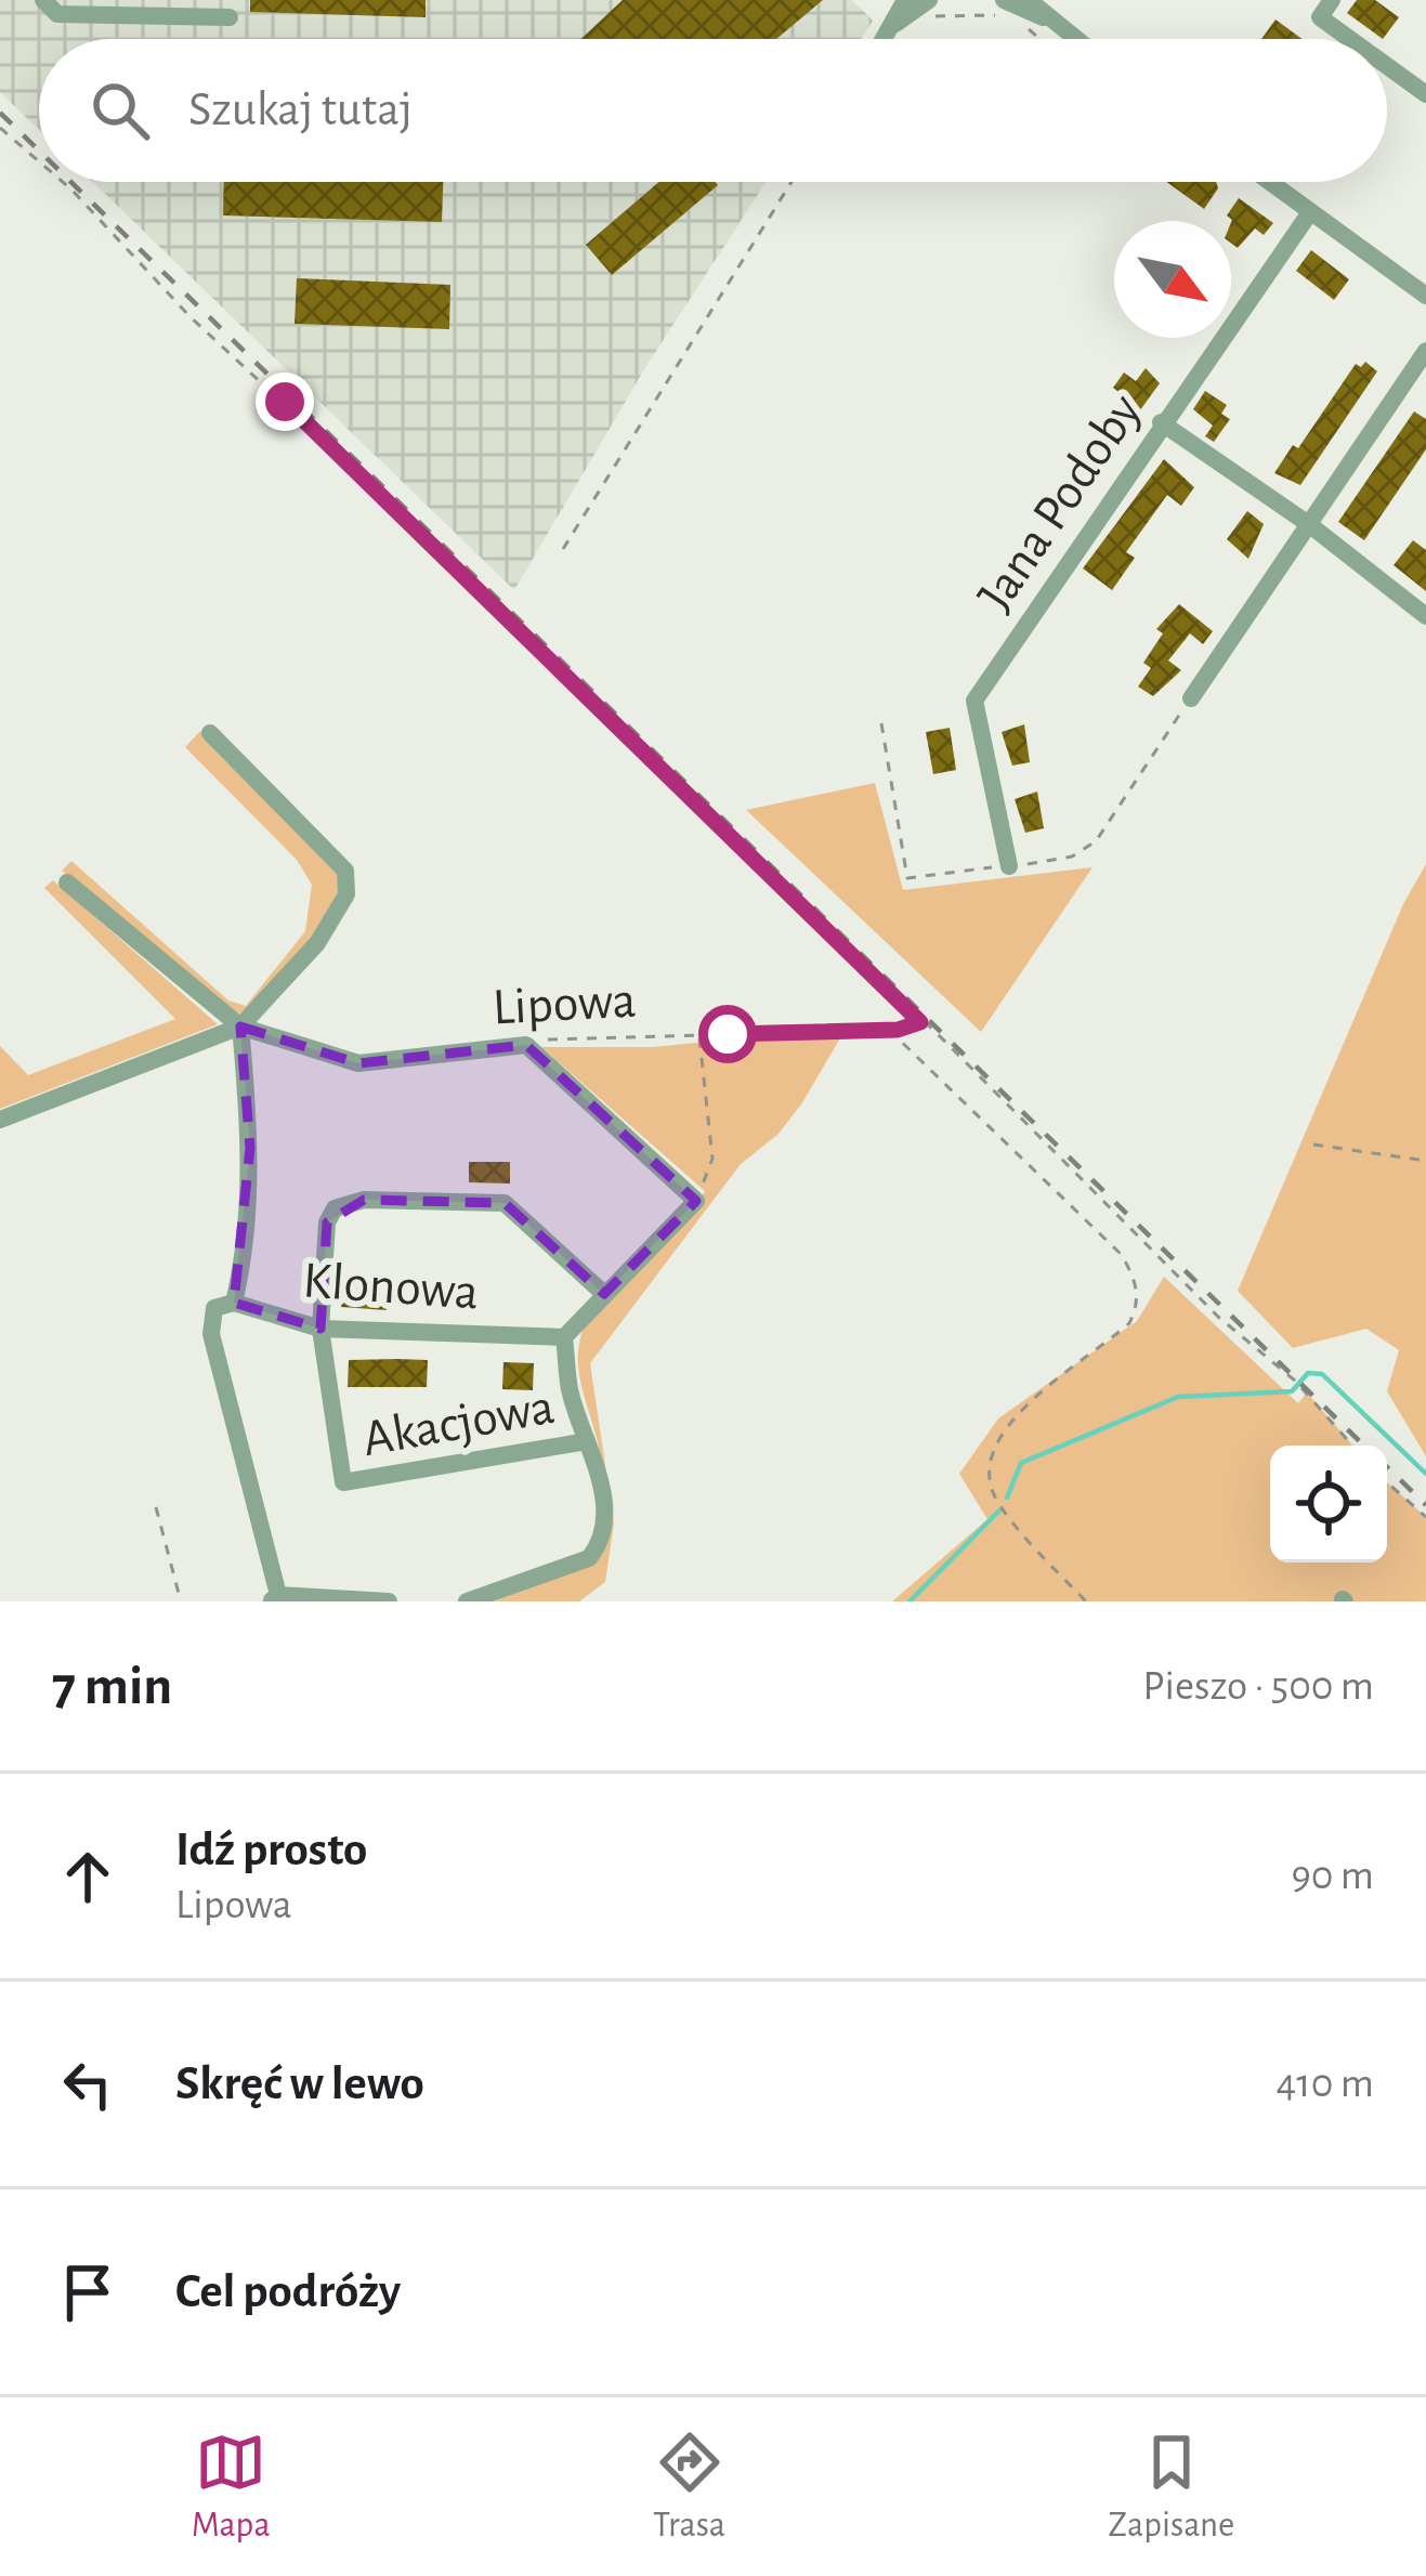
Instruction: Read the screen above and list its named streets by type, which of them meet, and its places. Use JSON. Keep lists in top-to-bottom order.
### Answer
{
  "streets": {
    "street": [
      "Jana Podoby",
      "Lipowa",
      "Klonowa",
      "Akacjowa"
    ]
  },
  "crossings": [
    ["Klonowa", "Akacjowa"]
  ],
  "north": "bottom right",
  "page": {
    "search": "Szukaj tutaj",
    "heading": ["7 min", "Pieszo · 500 m"],
    "list": [
      ["Idź prosto", "Lipowa", "90 m"],
      ["Skręć w lewo", "410 m"],
      "Cel podróży"
    ],
    "nav": ["Mapa", "Trasa", "Zapisane"]
  }
}
